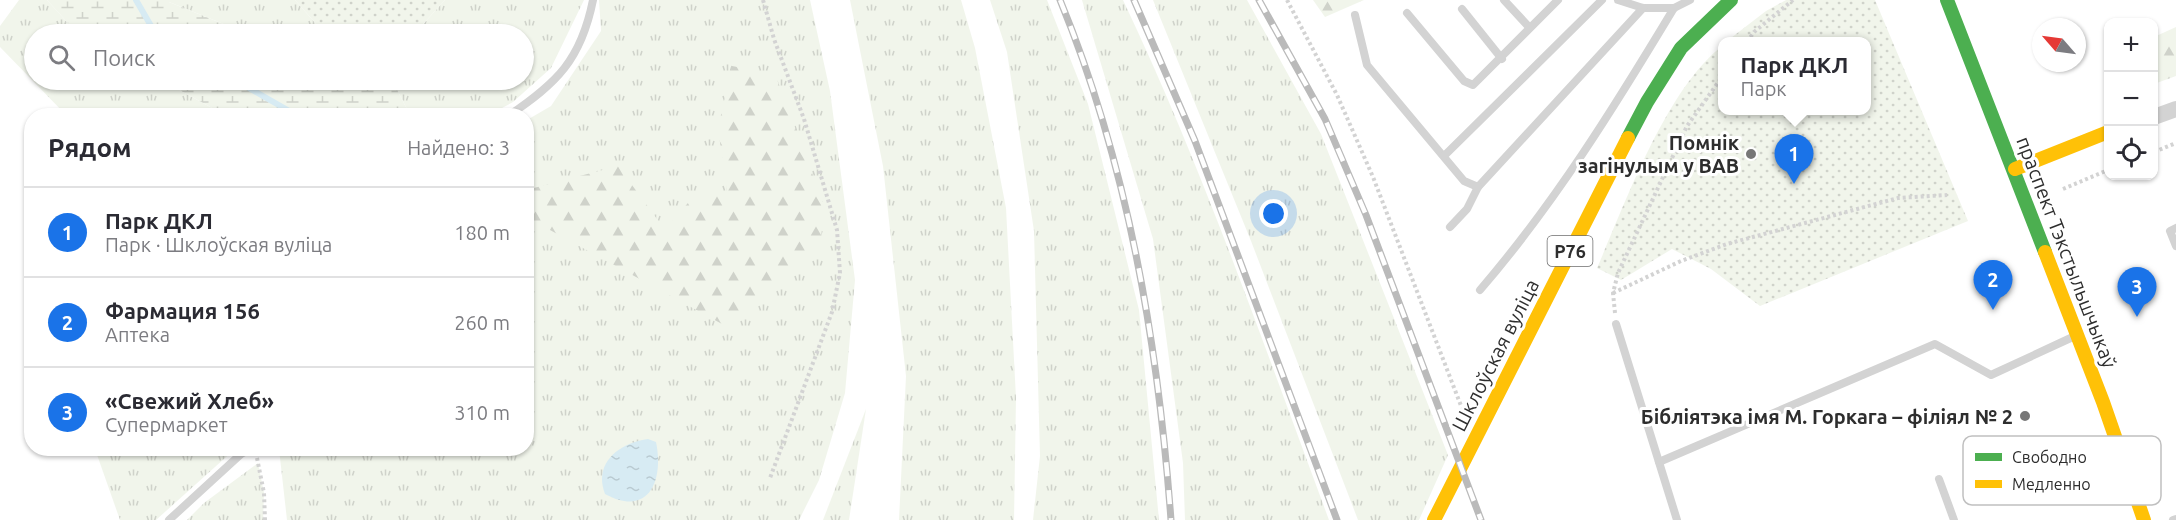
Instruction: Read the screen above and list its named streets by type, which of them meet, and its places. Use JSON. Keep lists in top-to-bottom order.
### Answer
{
  "streets": {
    "street": ["Р76", "праспект Тэкстыльшчыкаў", "Шклоўская вуліца"]
  },
  "places": ["Помнік загінулым у ВАВ", "Бібліятэка імя М. Горкага – філіял № 2"],
  "legend": ["Свободно", "Медленно"],
  "north": "top left",
  "page": {
    "map_buttons": ["+", "−"],
    "search": "Поиск",
    "popup": ["Парк ДКЛ", "Парк"],
    "heading": ["Рядом", "Найдено: 3"],
    "pins": ["1", "2", "3"],
    "list": [
      {
        "mark": "1",
        "name": "Парк ДКЛ",
        "note": "Парк · Шклоўская вуліца",
        "value": "180 m"
      },
      {
        "mark": "2",
        "name": "Фармация 156",
        "note": "Аптека",
        "value": "260 m"
      },
      {
        "mark": "3",
        "name": "«Свежий Хлеб»",
        "note": "Супермаркет",
        "value": "310 m"
      }
    ]
  }
}
